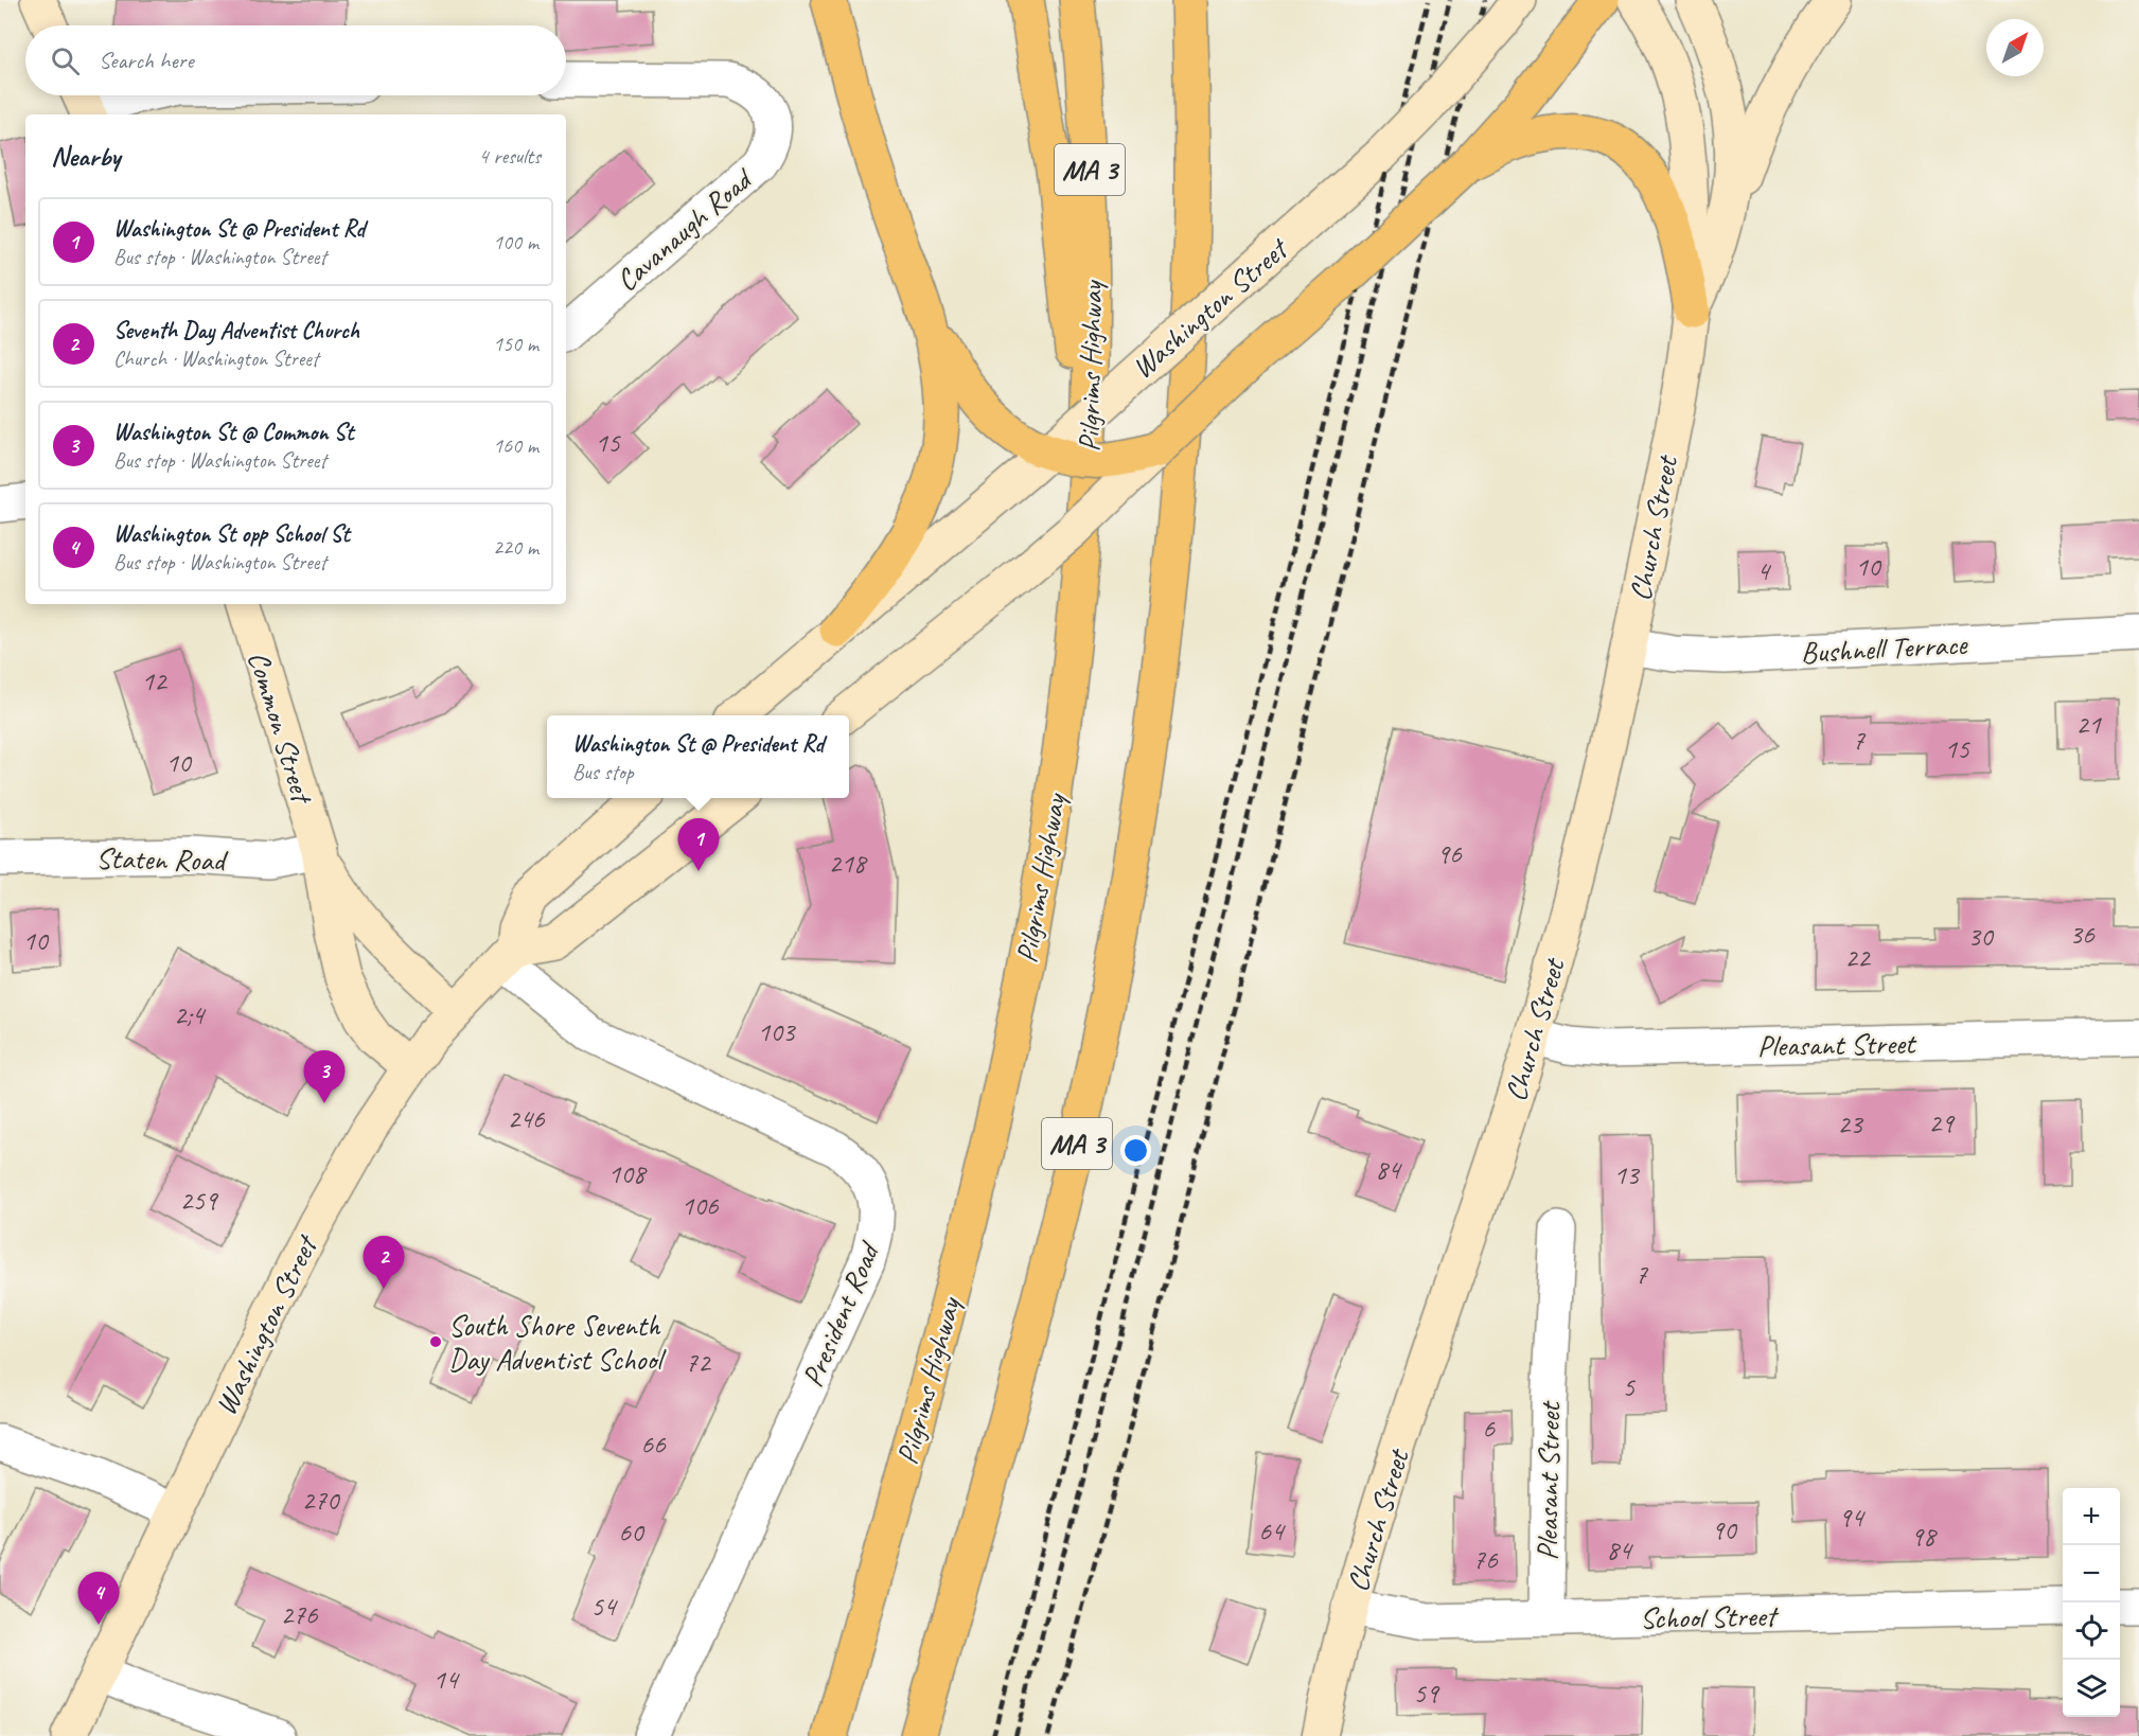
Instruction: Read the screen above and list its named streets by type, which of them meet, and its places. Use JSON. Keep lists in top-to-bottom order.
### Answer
{
  "streets": {
    "main road": [
      "MA 3",
      "Washington Street",
      "Pilgrims Highway",
      "Church Street",
      "Common Street"
    ],
    "street": [
      "Cavanaugh Road",
      "Bushnell Terrace",
      "Staten Road",
      "Pleasant Street",
      "President Road",
      "School Street"
    ]
  },
  "crossings": [
    ["Washington Street", "Common Street"],
    ["Washington Street", "President Road"],
    ["Church Street", "Bushnell Terrace"],
    ["Church Street", "Pleasant Street"],
    ["Church Street", "School Street"],
    ["Common Street", "Staten Road"],
    ["Pleasant Street", "School Street"]
  ],
  "places": ["South Shore Seventh Day Adventist School"],
  "house_numbers": [
    "15",
    "10",
    "4",
    "12",
    "21",
    "7",
    "15",
    "10",
    "96",
    "218",
    "36",
    "30",
    "10",
    "22",
    "2;4",
    "103",
    "246",
    "29",
    "23",
    "84",
    "108",
    "13",
    "259",
    "106",
    "7",
    "72",
    "5",
    "6",
    "66",
    "270",
    "94",
    "90",
    "64",
    "60",
    "98",
    "84",
    "76",
    "54",
    "276",
    "14",
    "59"
  ],
  "north": "top right",
  "page": {
    "search": "Search here",
    "heading": ["Nearby", "4 results"],
    "list": [
      {
        "mark": "1",
        "name": "Washington St @ President Rd",
        "note": "Bus stop · Washington Street",
        "value": "100 m"
      },
      {
        "mark": "2",
        "name": "Seventh Day Adventist Church",
        "note": "Church · Washington Street",
        "value": "150 m"
      },
      {
        "mark": "3",
        "name": "Washington St @ Common St",
        "note": "Bus stop · Washington Street",
        "value": "160 m"
      },
      {
        "mark": "4",
        "name": "Washington St opp School St",
        "note": "Bus stop · Washington Street",
        "value": "220 m"
      }
    ],
    "popup": ["Washington St @ President Rd", "Bus stop"],
    "pins": [
      "1",
      "3",
      "2",
      "4"
    ],
    "map_buttons": ["+", "−"]
  }
}
